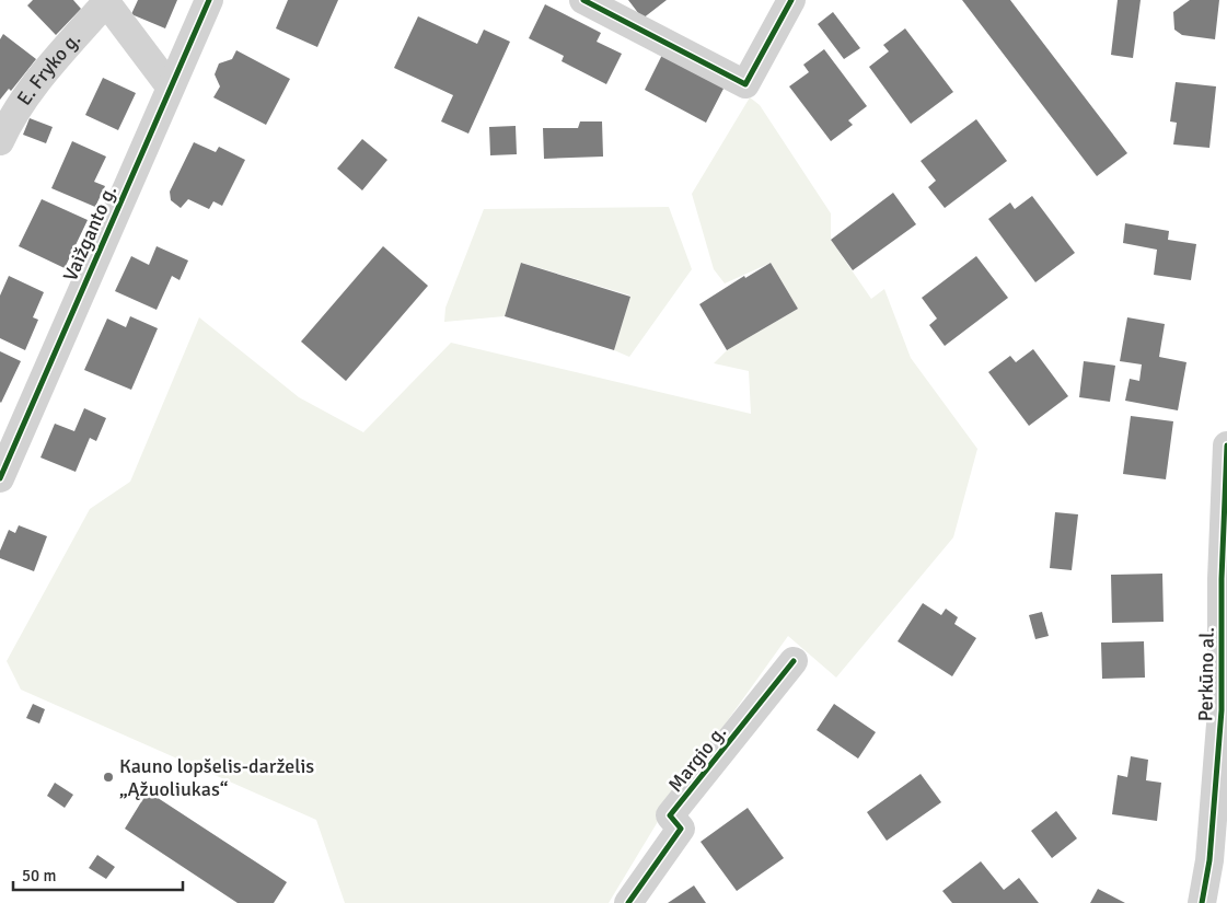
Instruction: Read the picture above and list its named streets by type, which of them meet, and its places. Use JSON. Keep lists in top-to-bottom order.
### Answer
{
  "streets": {
    "street": [
      "E. Fryko g.",
      "Vaižganto g.",
      "Perkūno al.",
      "Margio g."
    ]
  },
  "crossings": [
    ["E. Fryko g.", "Vaižganto g."]
  ],
  "places": ["Kauno lopšelis-darželis „Ąžuoliukas“"],
  "scale_bar": "50 m"
}
